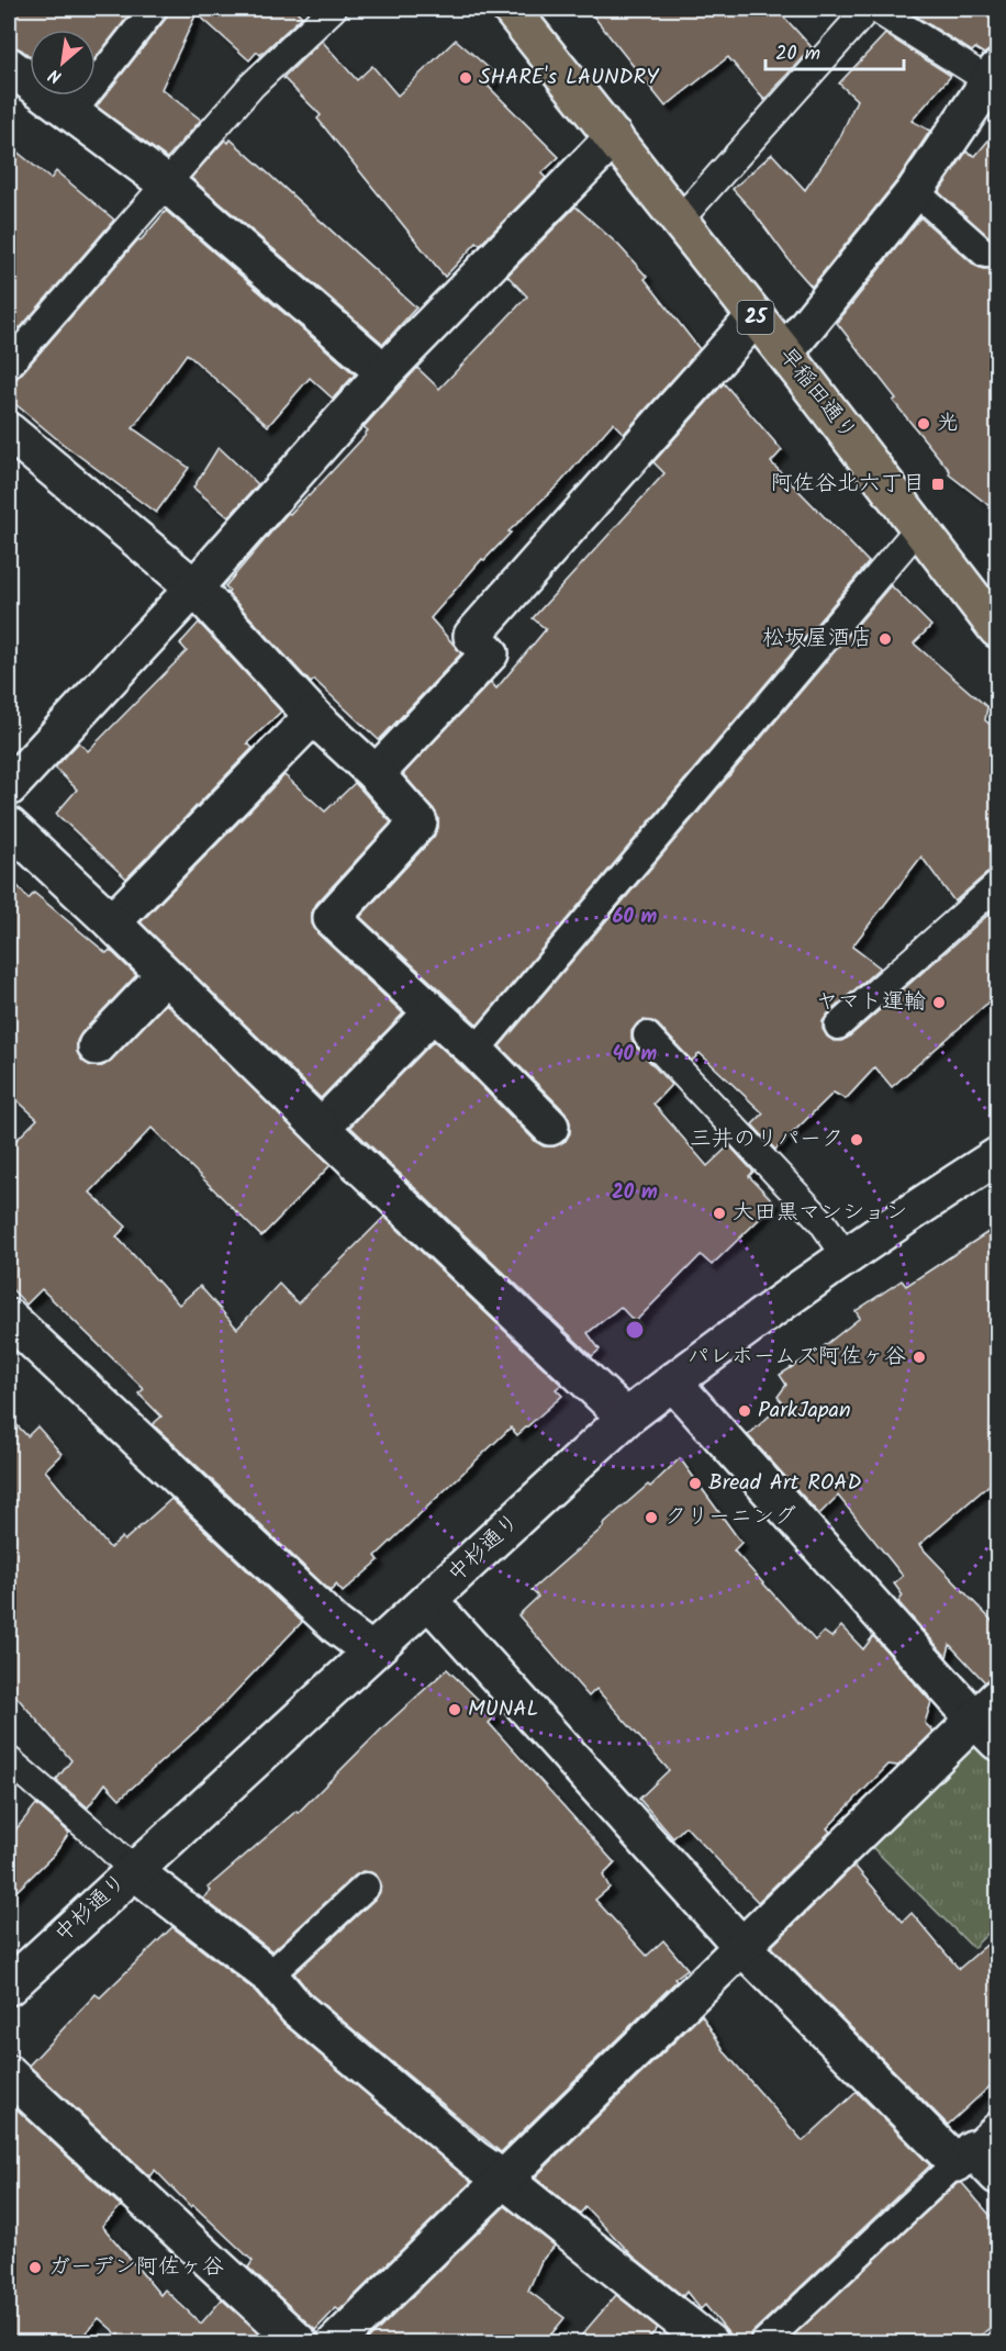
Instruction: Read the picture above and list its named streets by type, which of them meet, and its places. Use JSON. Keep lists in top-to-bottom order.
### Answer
{
  "streets": {
    "main road": ["25", "早稲田通り"],
    "street": ["中杉通り"]
  },
  "places": {
    "other": [
      "SHARE's LAUNDRY",
      "光",
      "松坂屋酒店",
      "ヤマト運輸",
      "三井のリパーク",
      "大田黒マンション",
      "パレホームズ阿佐ヶ谷",
      "ParkJapan",
      "Bread Art ROAD",
      "クリーニング",
      "MUNAL",
      "ガーデン阿佐ヶ谷"
    ],
    "transit": ["阿佐谷北六丁目"]
  },
  "scale_bar": "20 m",
  "north": "bottom left",
  "rings": ["60 m", "40 m", "20 m"]
}
